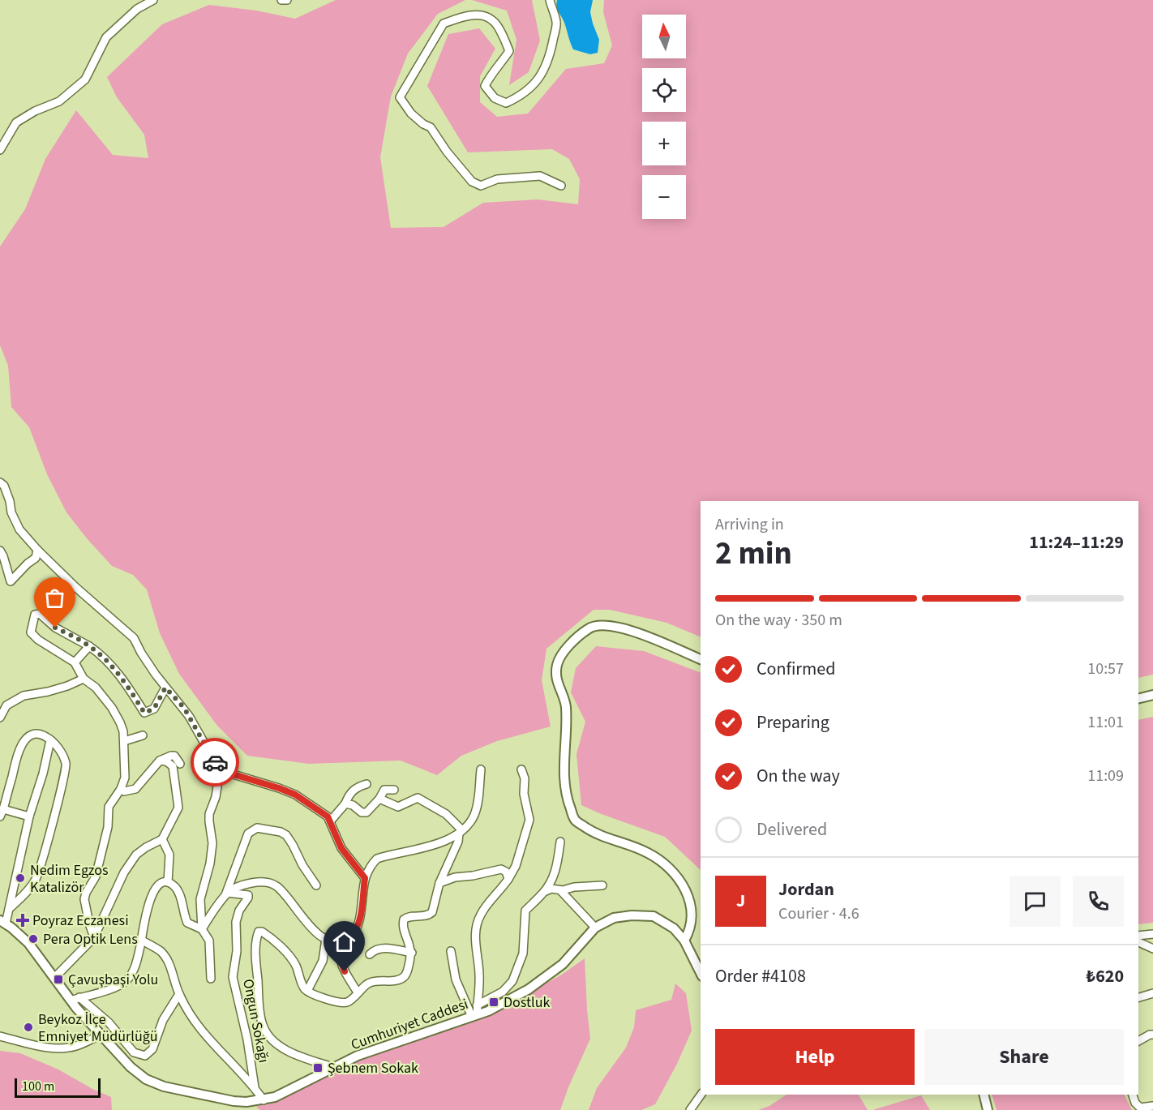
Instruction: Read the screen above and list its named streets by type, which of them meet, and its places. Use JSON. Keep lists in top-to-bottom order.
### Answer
{
  "streets": {
    "main road": ["Cumhuriyet Caddesi"],
    "street": ["Ongun Sokağı"]
  },
  "places": {
    "other": ["Nedim Egzos Katalizör", "Pera Optik Lens", "Beykoz İlçe Emniyet Müdürlüğü"],
    "health": ["Poyraz Eczanesi"],
    "transit": ["Çavuşbaşi Yolu", "Dostluk", "Şebnem Sokak"]
  },
  "scale_bar": "100 m",
  "north": "top",
  "page": {
    "map_buttons": ["+", "−"],
    "heading": ["2 min", "Arriving in", "11:24–11:29"],
    "panel": [
      "Jordan",
      "Courier · 4.6",
      "Order #4108",
      "₺620"
    ],
    "bar": "On the way · 350 m",
    "list": [
      ["Confirmed", "10:57"],
      ["Preparing", "11:01"],
      ["On the way", "11:09"],
      "Delivered"
    ],
    "round": "J",
    "buttons": ["Help", "Share"],
    "scale": "100 m"
  }
}
